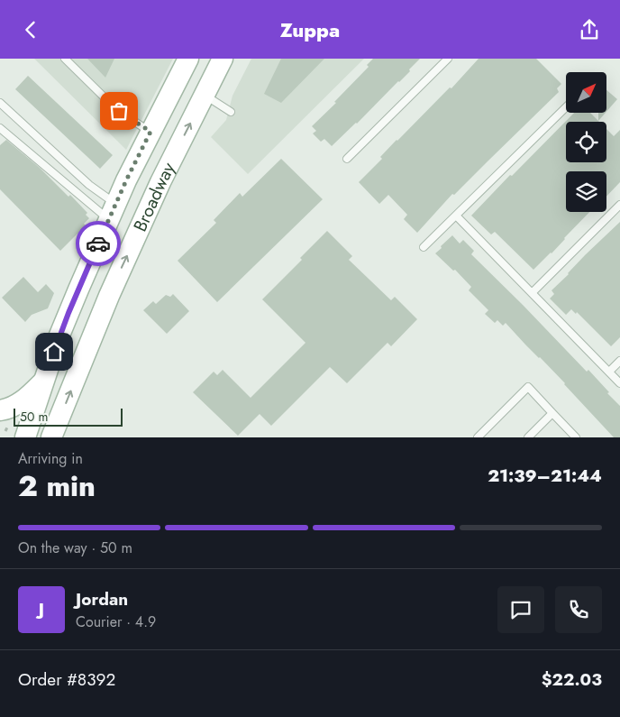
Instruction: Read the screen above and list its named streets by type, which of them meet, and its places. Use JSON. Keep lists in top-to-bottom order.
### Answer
{
  "streets": {
    "main road": ["Broadway"]
  },
  "scale_bar": "50 m",
  "north": "top right",
  "page": {
    "header": "Zuppa",
    "scale": "50 m",
    "heading": ["2 min", "Arriving in", "21:39–21:44"],
    "panel": [
      "Jordan",
      "Courier · 4.9",
      "Order #8392",
      "$22.03"
    ],
    "bar": "On the way · 50 m",
    "round": "J"
  }
}
